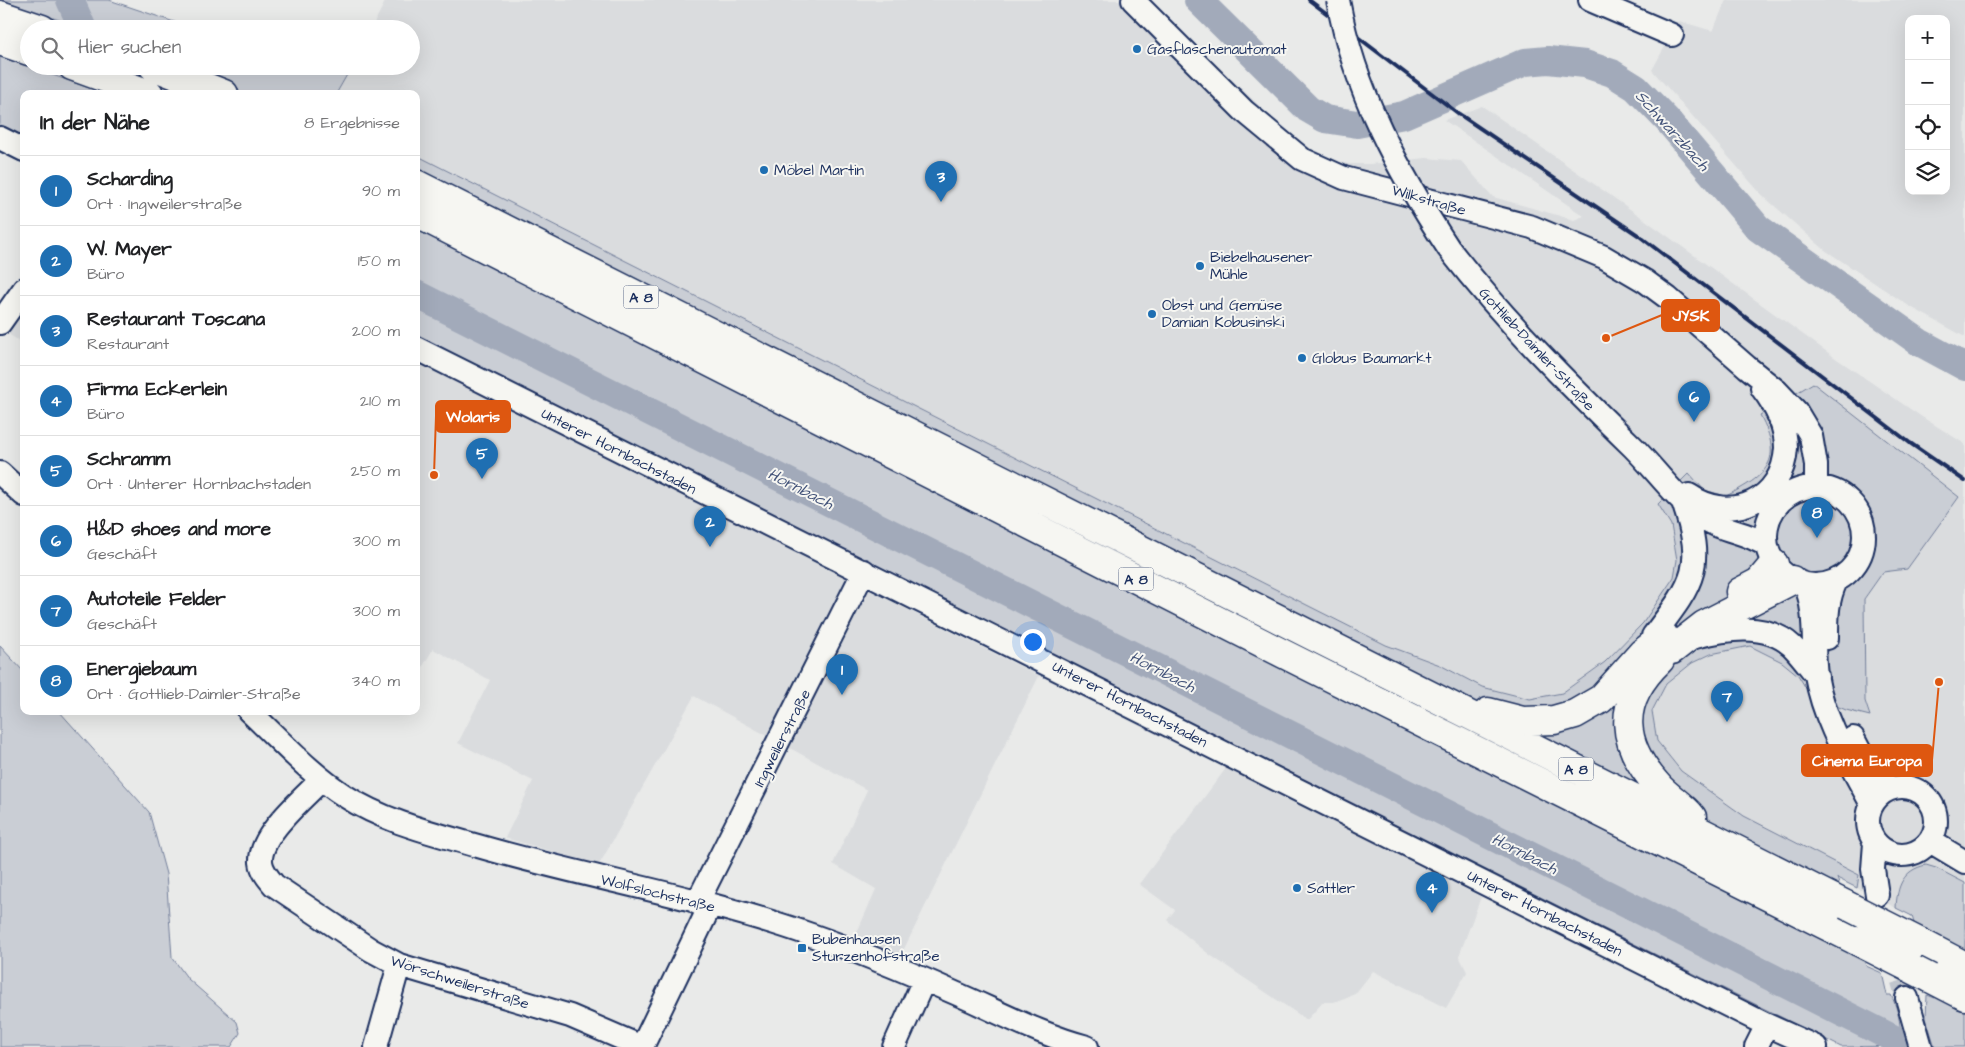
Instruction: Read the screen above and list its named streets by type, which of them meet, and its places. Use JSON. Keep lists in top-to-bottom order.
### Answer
{
  "streets": {
    "main road": ["A 8"],
    "street": [
      "Wilkstraße",
      "Gottlieb-Daimler-Straße",
      "Unterer Hornbachstaden",
      "Ingweilerstraße",
      "Wolfslochstraße",
      "Wörschweilerstraße"
    ]
  },
  "crossings": [
    ["Wilkstraße", "Gottlieb-Daimler-Straße"],
    ["Unterer Hornbachstaden", "Ingweilerstraße"],
    ["Ingweilerstraße", "Wolfslochstraße"],
    ["Ingweilerstraße", "Wörschweilerstraße"],
    ["Wolfslochstraße", "Wörschweilerstraße"]
  ],
  "water": ["Schwarzbach", "Hornbach"],
  "places": {
    "other": [
      "Gasflaschenautomat",
      "Möbel Martin",
      "Biebelhausener Mühle",
      "Obst und Gemüse Damian Kobusinski",
      "JYSK",
      "Globus Baumarkt",
      "Wolaris",
      "Cinema Europa",
      "Sattler"
    ],
    "transit": ["Bubenhausen Sturzenhofstraße"]
  },
  "page": {
    "map_buttons": ["+", "−"],
    "search": "Hier suchen",
    "heading": ["In der Nähe", "8 Ergebnisse"],
    "list": [
      {
        "mark": "1",
        "name": "Scharding",
        "note": "Ort · Ingweilerstraße",
        "value": "90 m"
      },
      {
        "mark": "2",
        "name": "W. Mayer",
        "note": "Büro",
        "value": "150 m"
      },
      {
        "mark": "3",
        "name": "Restaurant Toscana",
        "note": "Restaurant",
        "value": "200 m"
      },
      {
        "mark": "4",
        "name": "Firma Eckerlein",
        "note": "Büro",
        "value": "210 m"
      },
      {
        "mark": "5",
        "name": "Schramm",
        "note": "Ort · Unterer Hornbachstaden",
        "value": "250 m"
      },
      {
        "mark": "6",
        "name": "H&D shoes and more",
        "note": "Geschäft",
        "value": "300 m"
      },
      {
        "mark": "7",
        "name": "Autoteile Felder",
        "note": "Geschäft",
        "value": "300 m"
      },
      {
        "mark": "8",
        "name": "Energiebaum",
        "note": "Ort · Gottlieb-Daimler-Straße",
        "value": "340 m"
      }
    ],
    "pins": [
      "3",
      "6",
      "5",
      "8",
      "2",
      "1",
      "7",
      "4"
    ]
  }
}
